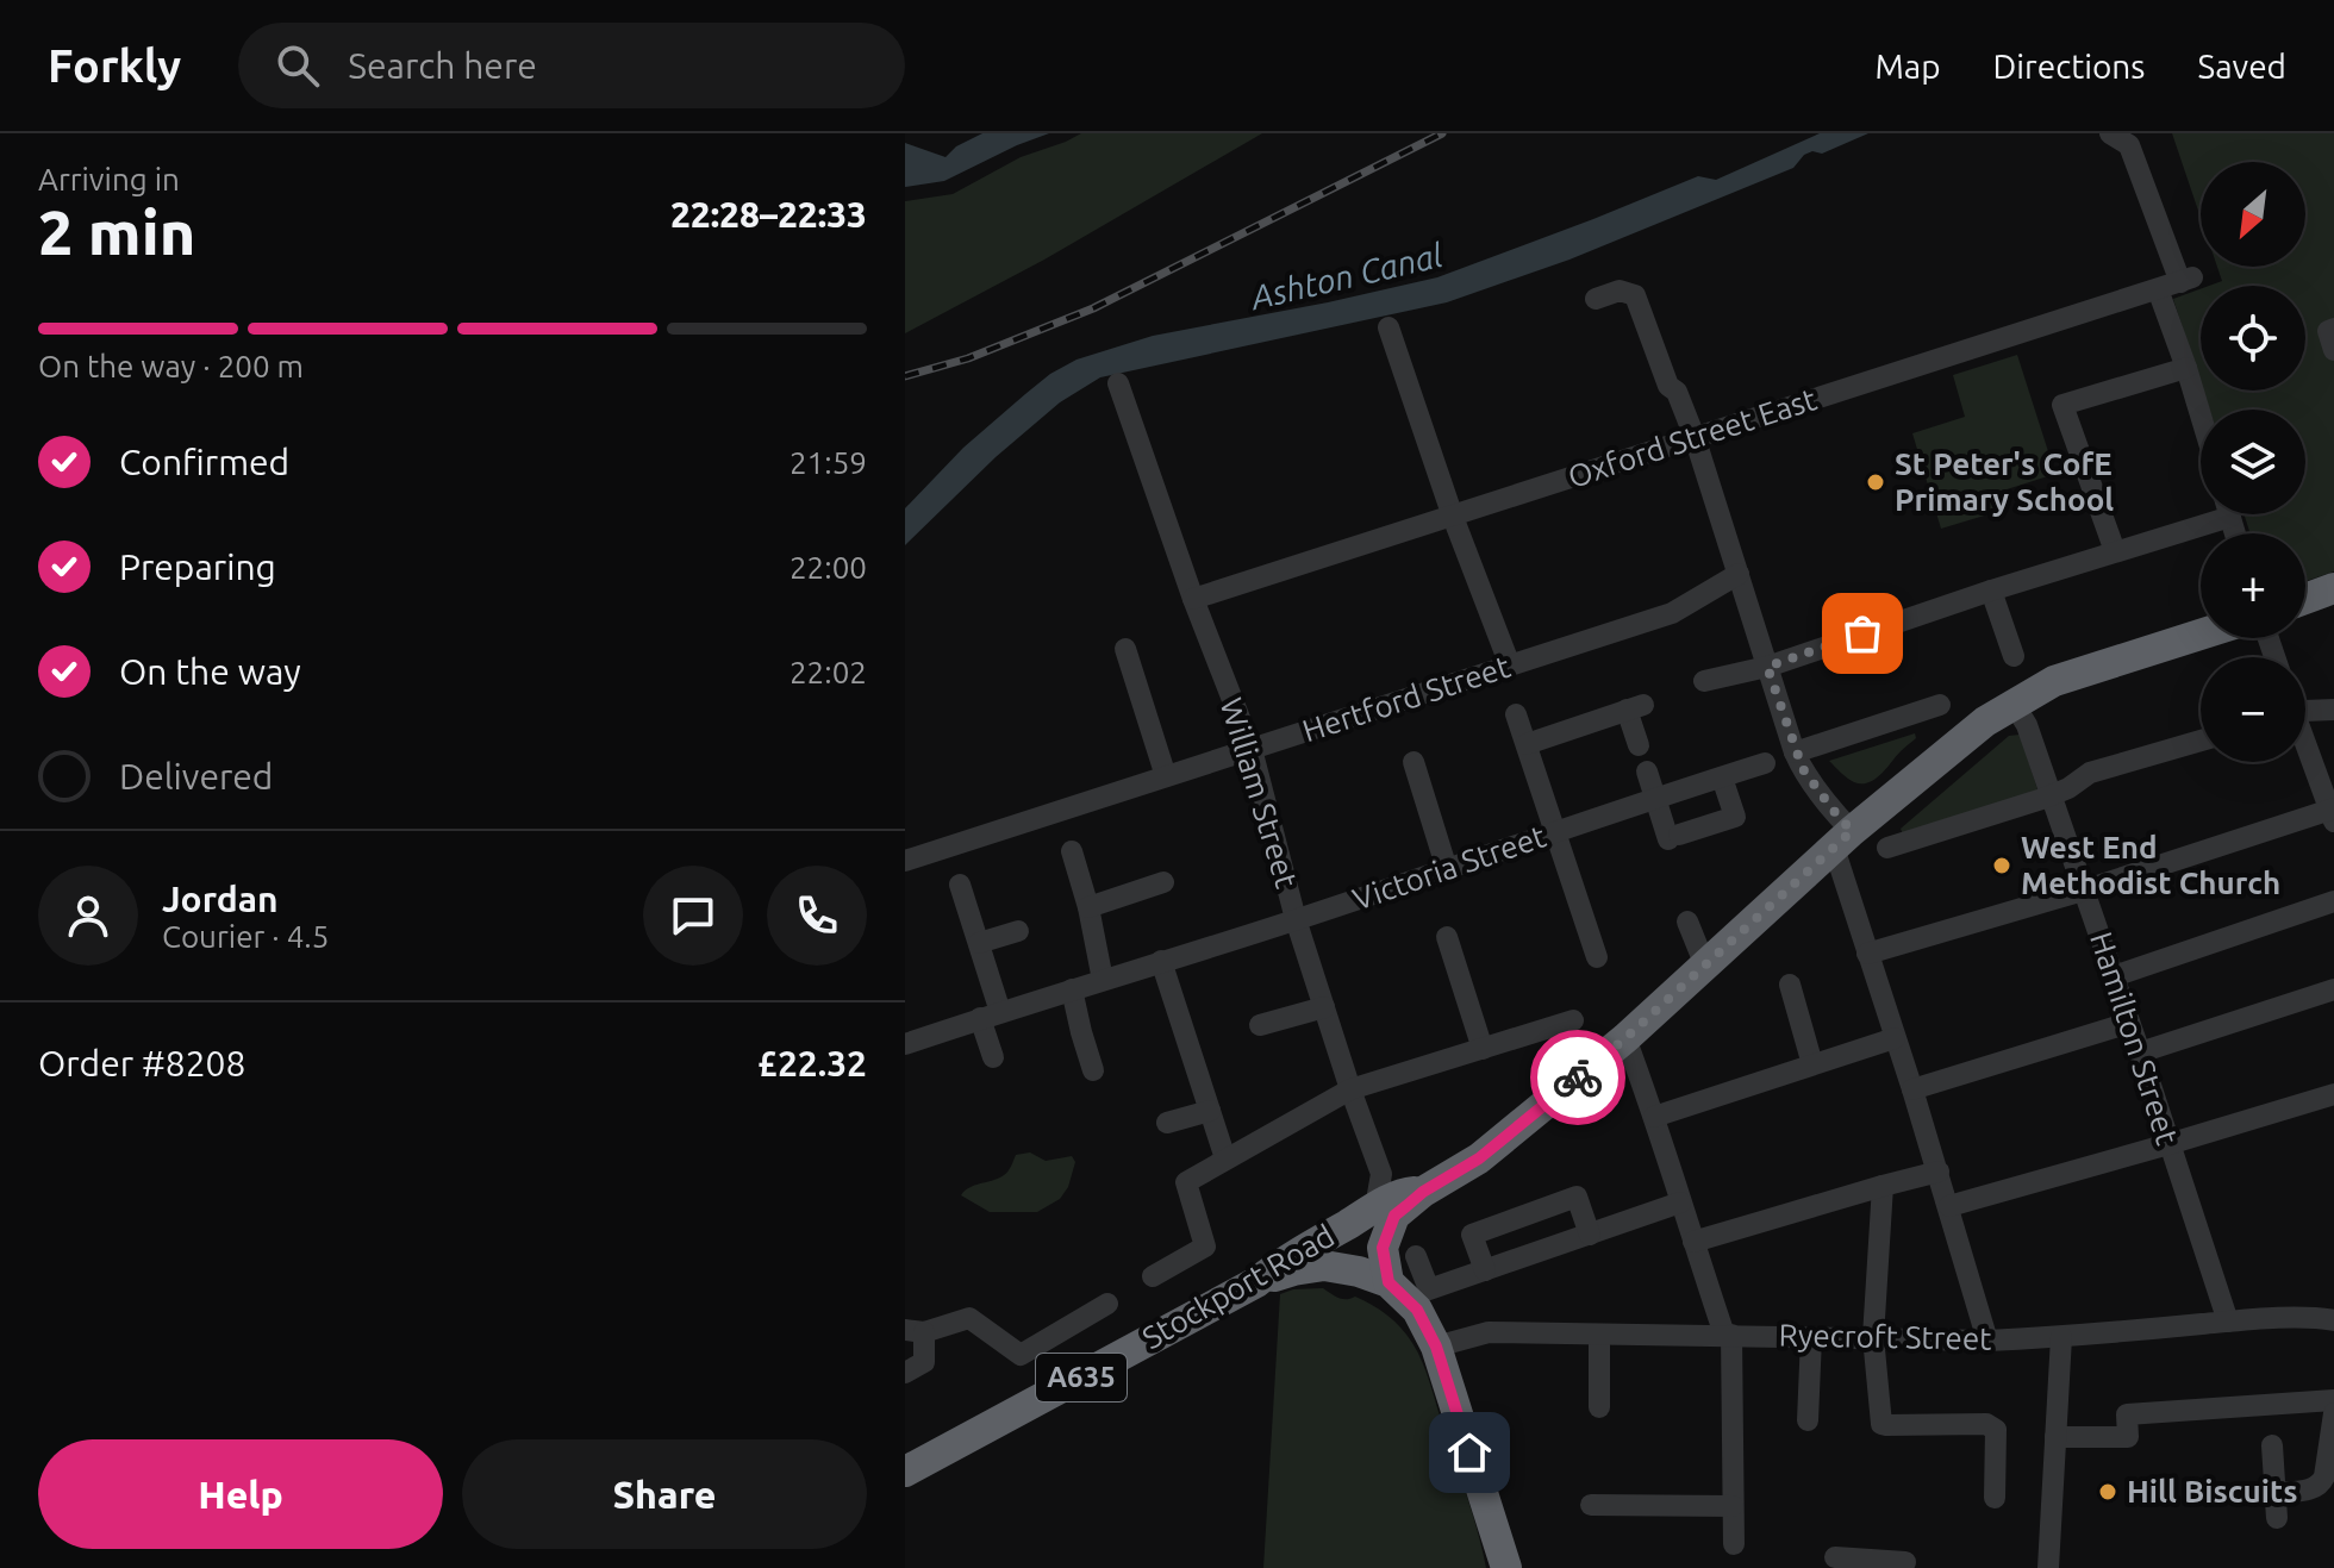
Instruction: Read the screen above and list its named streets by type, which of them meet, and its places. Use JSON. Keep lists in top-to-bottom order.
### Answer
{
  "streets": {
    "highway": ["Stockport Road", "A635"],
    "street": [
      "Oxford Street East",
      "Hertford Street",
      "William Street",
      "Victoria Street",
      "Hamilton Street",
      "Ryecroft Street"
    ]
  },
  "crossings": [
    ["Oxford Street East", "William Street"],
    ["Hertford Street", "William Street"],
    ["William Street", "Victoria Street"],
    ["William Street", "Stockport Road"],
    ["Hamilton Street", "Stockport Road"],
    ["Hamilton Street", "Ryecroft Street"],
    ["Stockport Road", "A635"]
  ],
  "water": ["Ashton Canal"],
  "places": ["St Peter's CofE Primary School", "West End Methodist Church", "Hill Biscuits"],
  "north": "bottom left",
  "page": {
    "header": "Forkly",
    "search": "Search here",
    "nav": ["Map", "Directions", "Saved"],
    "heading": ["2 min", "Arriving in", "22:28–22:33"],
    "panel": [
      "Jordan",
      "Courier · 4.5",
      "Order #8208",
      "£22.32"
    ],
    "map_buttons": ["+", "−"],
    "bar": "On the way · 200 m",
    "list": [
      ["Confirmed", "21:59"],
      ["Preparing", "22:00"],
      ["On the way", "22:02"],
      "Delivered"
    ],
    "buttons": ["Help", "Share"]
  }
}
